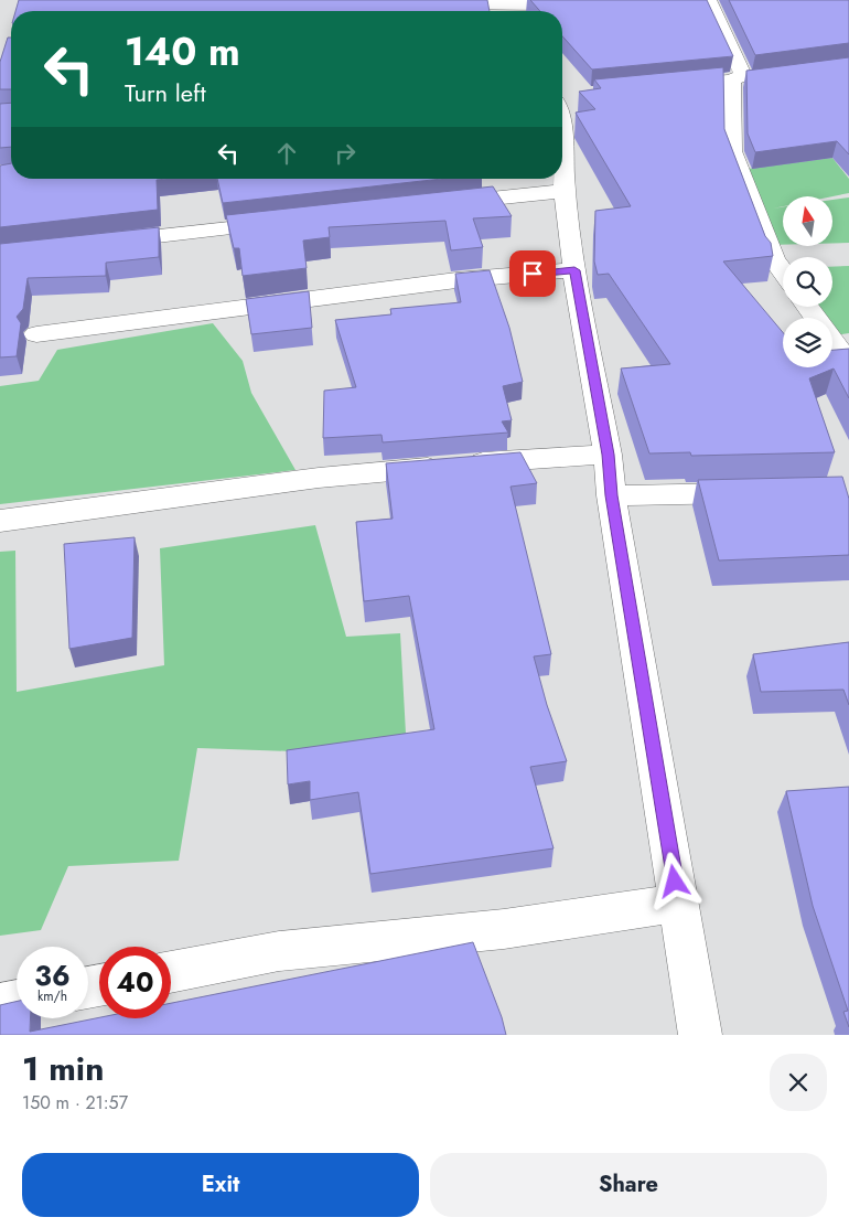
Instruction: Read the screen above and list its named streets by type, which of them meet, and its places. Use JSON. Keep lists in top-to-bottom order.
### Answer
{
  "north": "top",
  "page": {
    "turn": ["140 m", "Turn left"],
    "speed": "36 km/h",
    "limit": "40",
    "heading": ["1 min", "150 m · 21:57"],
    "buttons": ["Exit", "Share"]
  }
}
